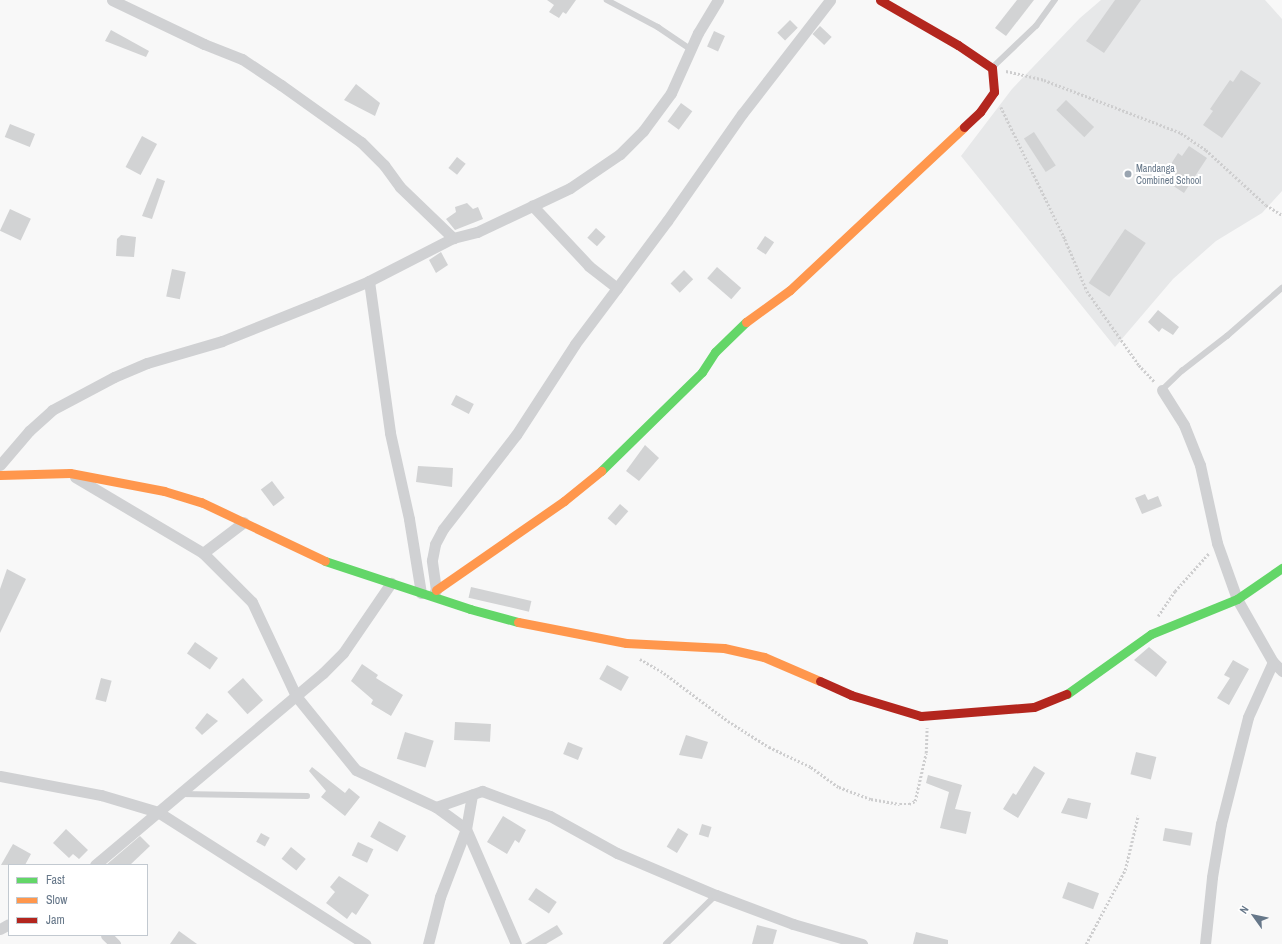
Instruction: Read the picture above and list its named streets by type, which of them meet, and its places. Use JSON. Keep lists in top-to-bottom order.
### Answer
{
  "places": ["Mandanga Combined School"],
  "legend": ["Fast", "Slow", "Jam"],
  "north": "top left"
}
